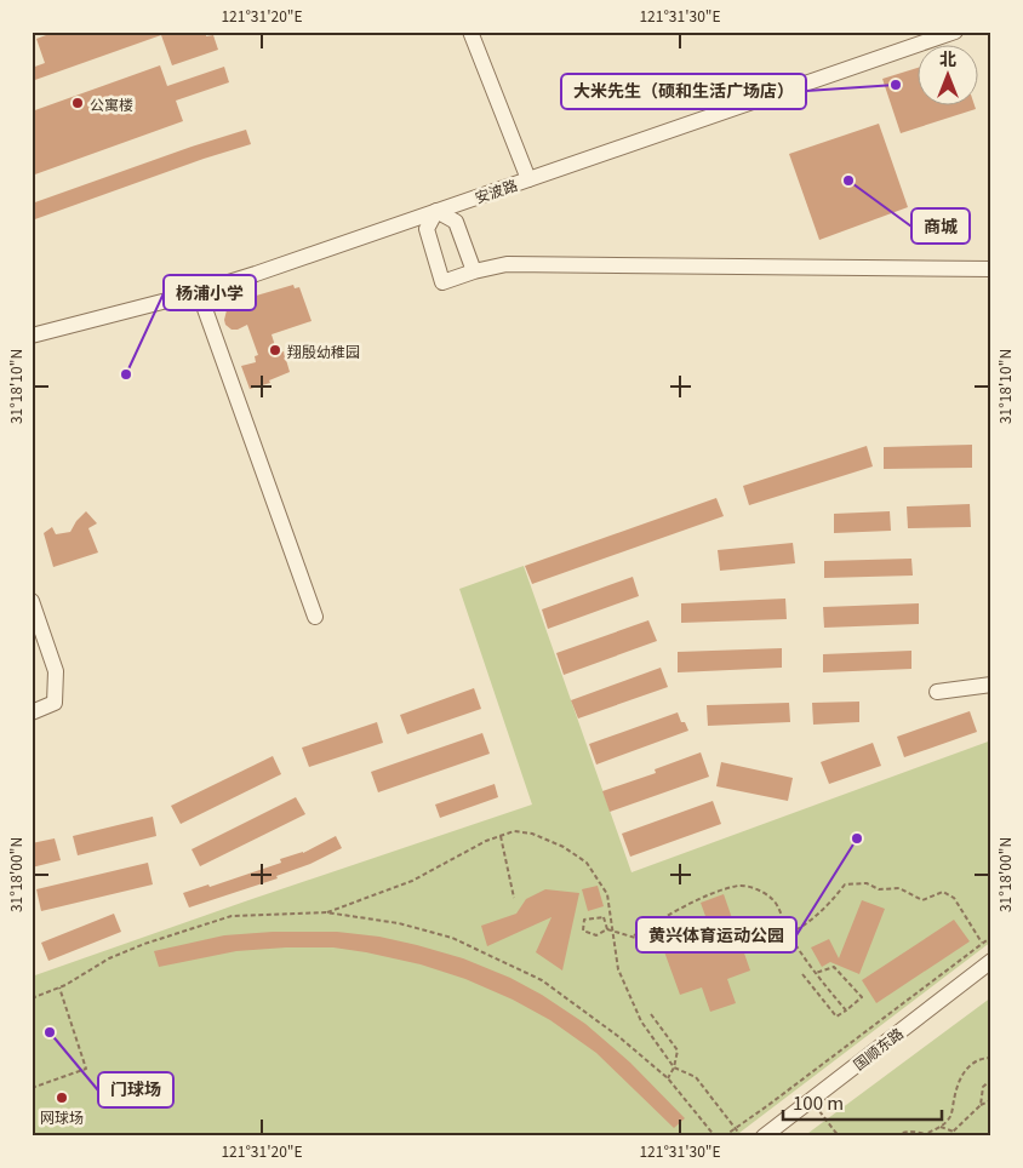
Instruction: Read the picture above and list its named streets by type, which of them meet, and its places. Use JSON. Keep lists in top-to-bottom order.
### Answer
{
  "streets": {
    "street": ["安波路", "国顺东路"]
  },
  "places": [
    "大米先生（硕和生活广场店）",
    "公寓楼",
    "商城",
    "翔殷幼稚园",
    "杨浦小学",
    "黄兴体育运动公园",
    "门球场",
    "网球场"
  ],
  "scale_bar": "100 m",
  "north": "top",
  "coordinates": [
    "121°31'20\"E",
    "121°31'30\"E",
    "31°18'10\"N",
    "31°18'00\"N"
  ]
}
